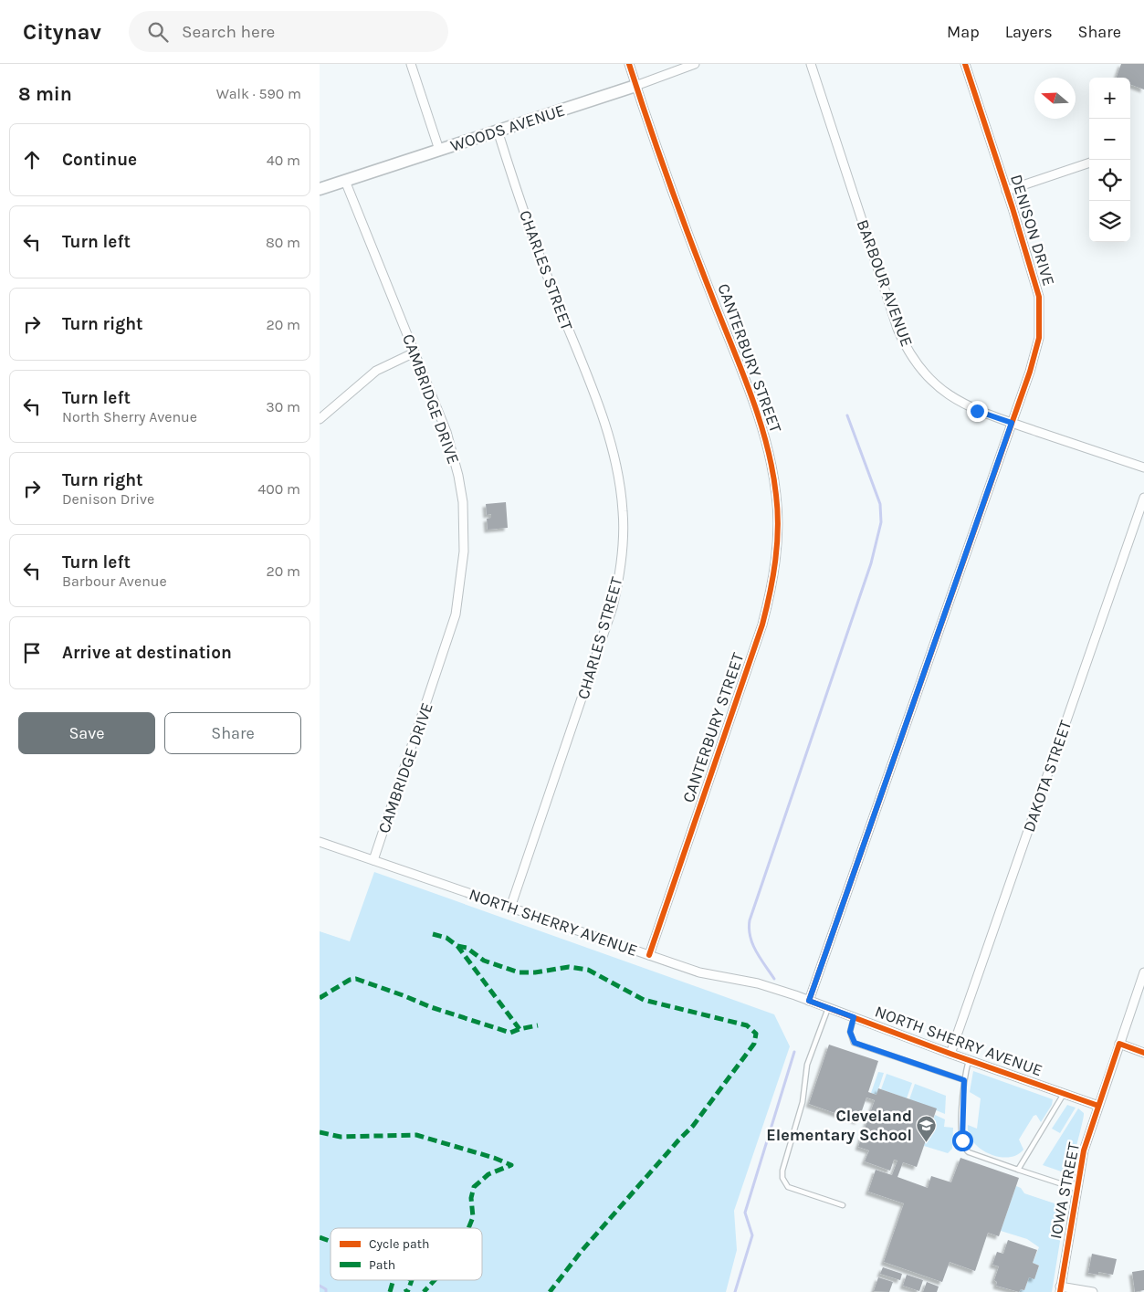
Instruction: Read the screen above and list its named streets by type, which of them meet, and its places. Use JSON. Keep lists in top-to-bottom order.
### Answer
{
  "streets": {
    "street": [
      "WOODS AVENUE",
      "DENISON DRIVE",
      "CHARLES STREET",
      "BARBOUR AVENUE",
      "CANTERBURY STREET",
      "CAMBRIDGE DRIVE",
      "DAKOTA STREET",
      "NORTH SHERRY AVENUE",
      "IOWA STREET"
    ]
  },
  "crossings": [
    ["WOODS AVENUE", "CHARLES STREET"],
    ["WOODS AVENUE", "CANTERBURY STREET"],
    ["WOODS AVENUE", "CAMBRIDGE DRIVE"],
    ["DENISON DRIVE", "BARBOUR AVENUE"],
    ["DENISON DRIVE", "NORTH SHERRY AVENUE"],
    ["CHARLES STREET", "NORTH SHERRY AVENUE"],
    ["CANTERBURY STREET", "NORTH SHERRY AVENUE"],
    ["CAMBRIDGE DRIVE", "NORTH SHERRY AVENUE"],
    ["DAKOTA STREET", "NORTH SHERRY AVENUE"],
    ["NORTH SHERRY AVENUE", "IOWA STREET"]
  ],
  "places": {
    "school or university": ["Cleveland Elementary School"]
  },
  "legend": ["Cycle path", "Path"],
  "north": "left",
  "page": {
    "header": "Citynav",
    "search": "Search here",
    "nav": ["Map", "Layers", "Share"],
    "heading": ["8 min", "Walk · 590 m"],
    "map_buttons": ["+", "−"],
    "list": [
      ["Continue", "40 m"],
      ["Turn left", "80 m"],
      ["Turn right", "20 m"],
      ["Turn left", "North Sherry Avenue", "30 m"],
      ["Turn right", "Denison Drive", "400 m"],
      ["Turn left", "Barbour Avenue", "20 m"],
      "Arrive at destination"
    ],
    "buttons": ["Save", "Share"]
  }
}
